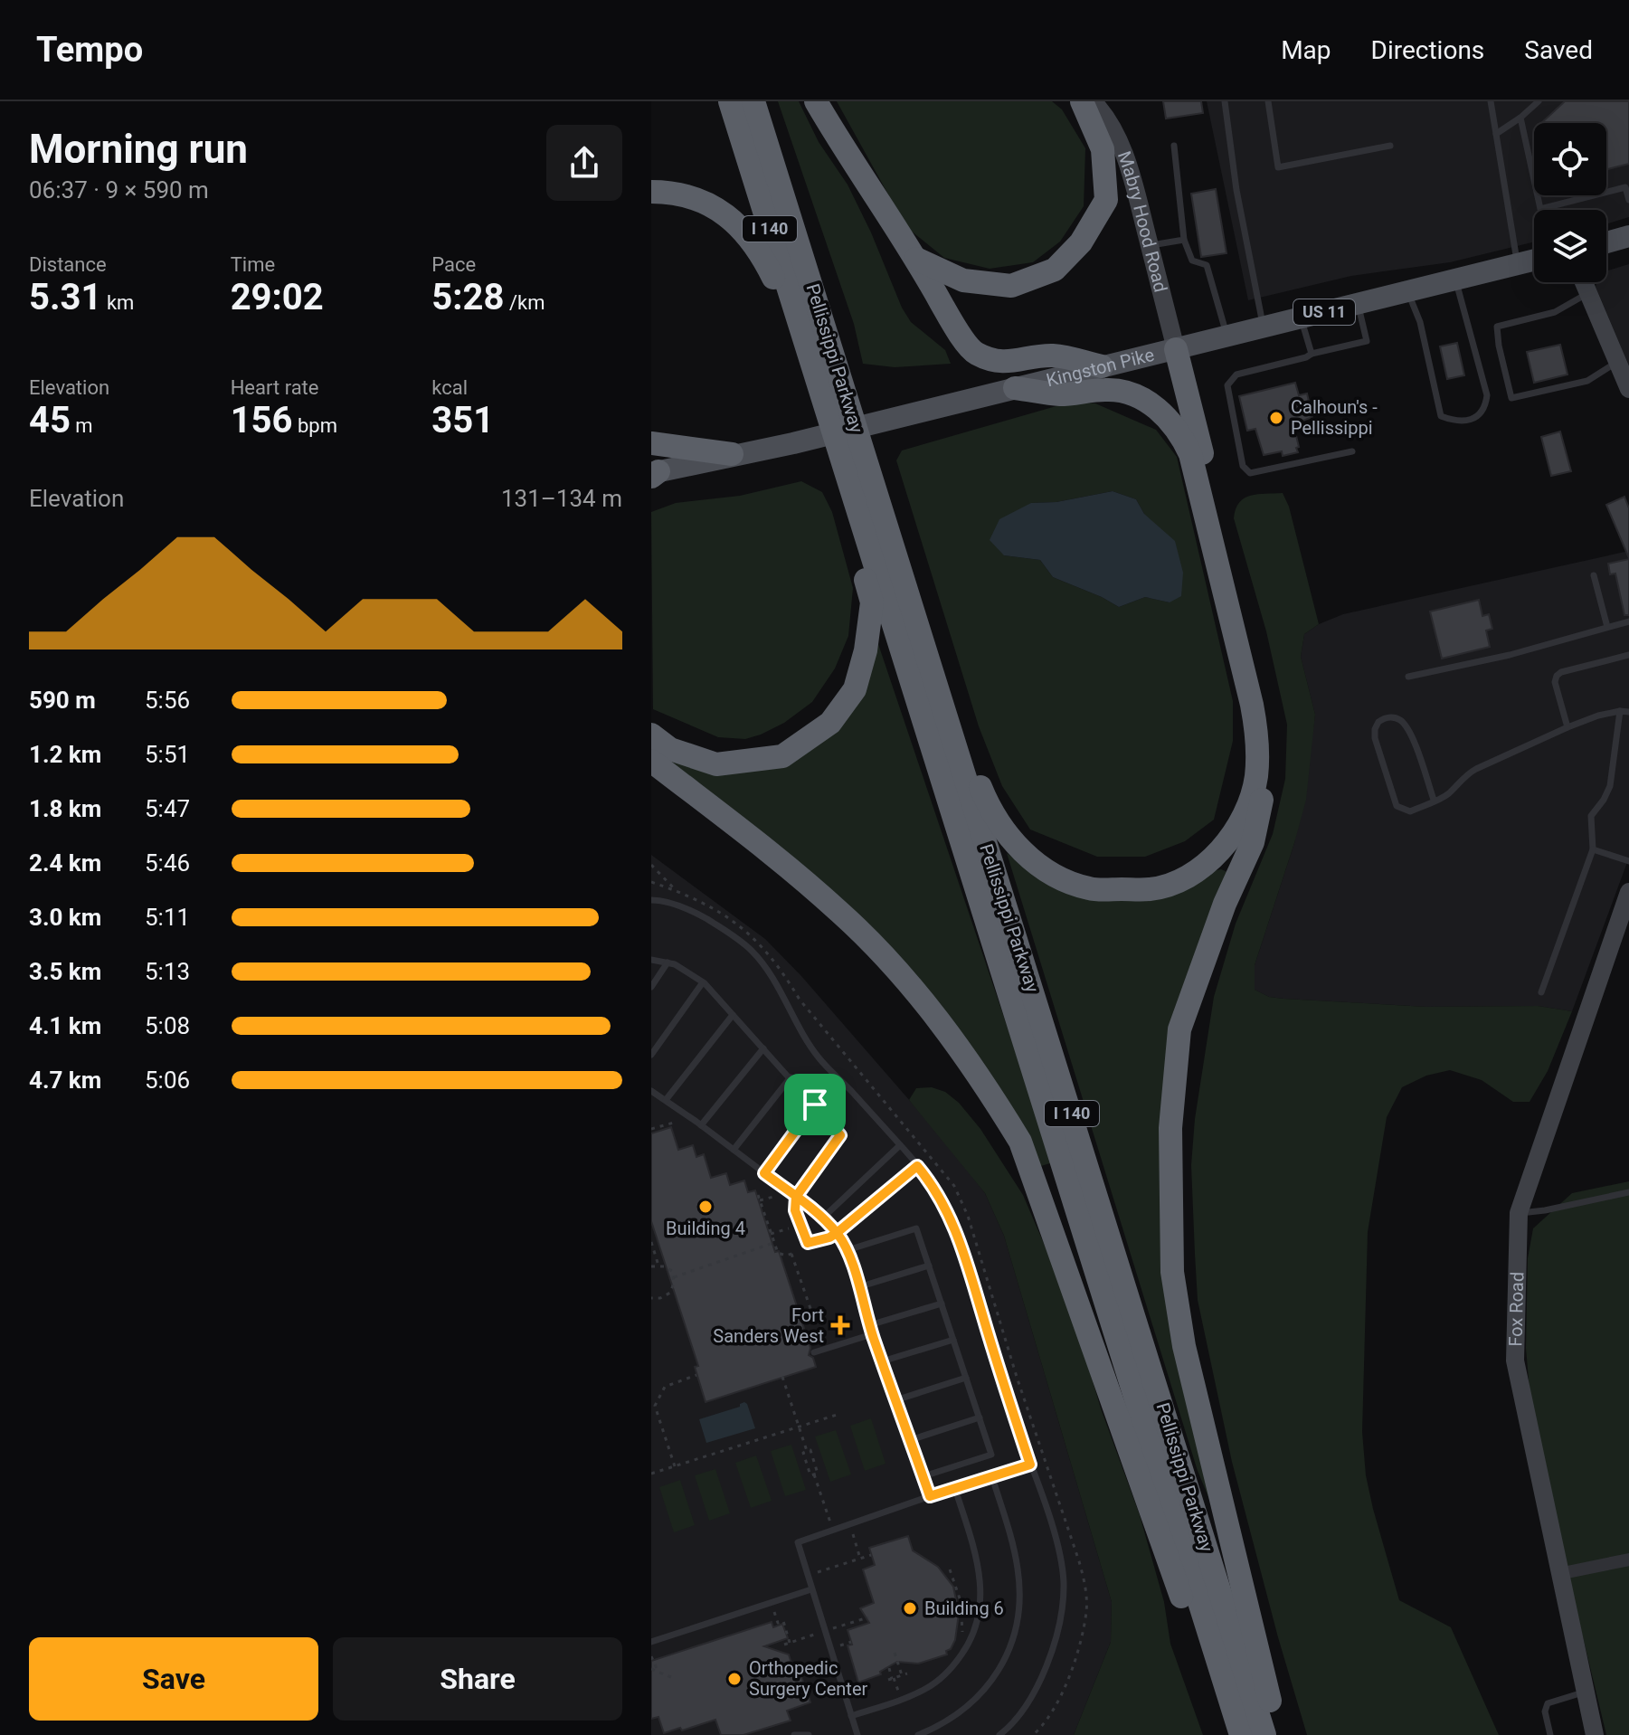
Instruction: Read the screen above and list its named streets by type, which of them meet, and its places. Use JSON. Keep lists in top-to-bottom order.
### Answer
{
  "streets": {
    "highway": ["I 140", "Pellissippi Parkway"],
    "main road": ["US 11", "Kingston Pike"],
    "street": ["Mabry Hood Road", "Fox Road"]
  },
  "crossings": [
    ["Mabry Hood Road", "Kingston Pike"]
  ],
  "places": {
    "other": [
      "Calhoun's - Pellissippi",
      "Building 4",
      "Building 6",
      "Orthopedic Surgery Center"
    ],
    "health": ["Fort Sanders West"]
  },
  "page": {
    "header": "Tempo",
    "nav": ["Map", "Directions", "Saved"],
    "heading": ["Morning run", "06:37 · 9 × 590 m"],
    "stats": [
      ["Distance", "5.31 km"],
      ["Time", "29:02"],
      ["Pace", "5:28 /km"],
      ["Elevation", "45 m"],
      ["Heart rate", "156 bpm"],
      ["kcal", "351"]
    ],
    "chart": ["Elevation", "131–134 m"],
    "list": [
      {
        "name": "590 m",
        "note": "5:56"
      },
      {
        "name": "1.2 km",
        "note": "5:51"
      },
      {
        "name": "1.8 km",
        "note": "5:47"
      },
      {
        "name": "2.4 km",
        "note": "5:46"
      },
      {
        "name": "3.0 km",
        "note": "5:11"
      },
      {
        "name": "3.5 km",
        "note": "5:13"
      },
      {
        "name": "4.1 km",
        "note": "5:08"
      },
      {
        "name": "4.7 km",
        "note": "5:06"
      }
    ],
    "buttons": ["Save", "Share"]
  }
}
